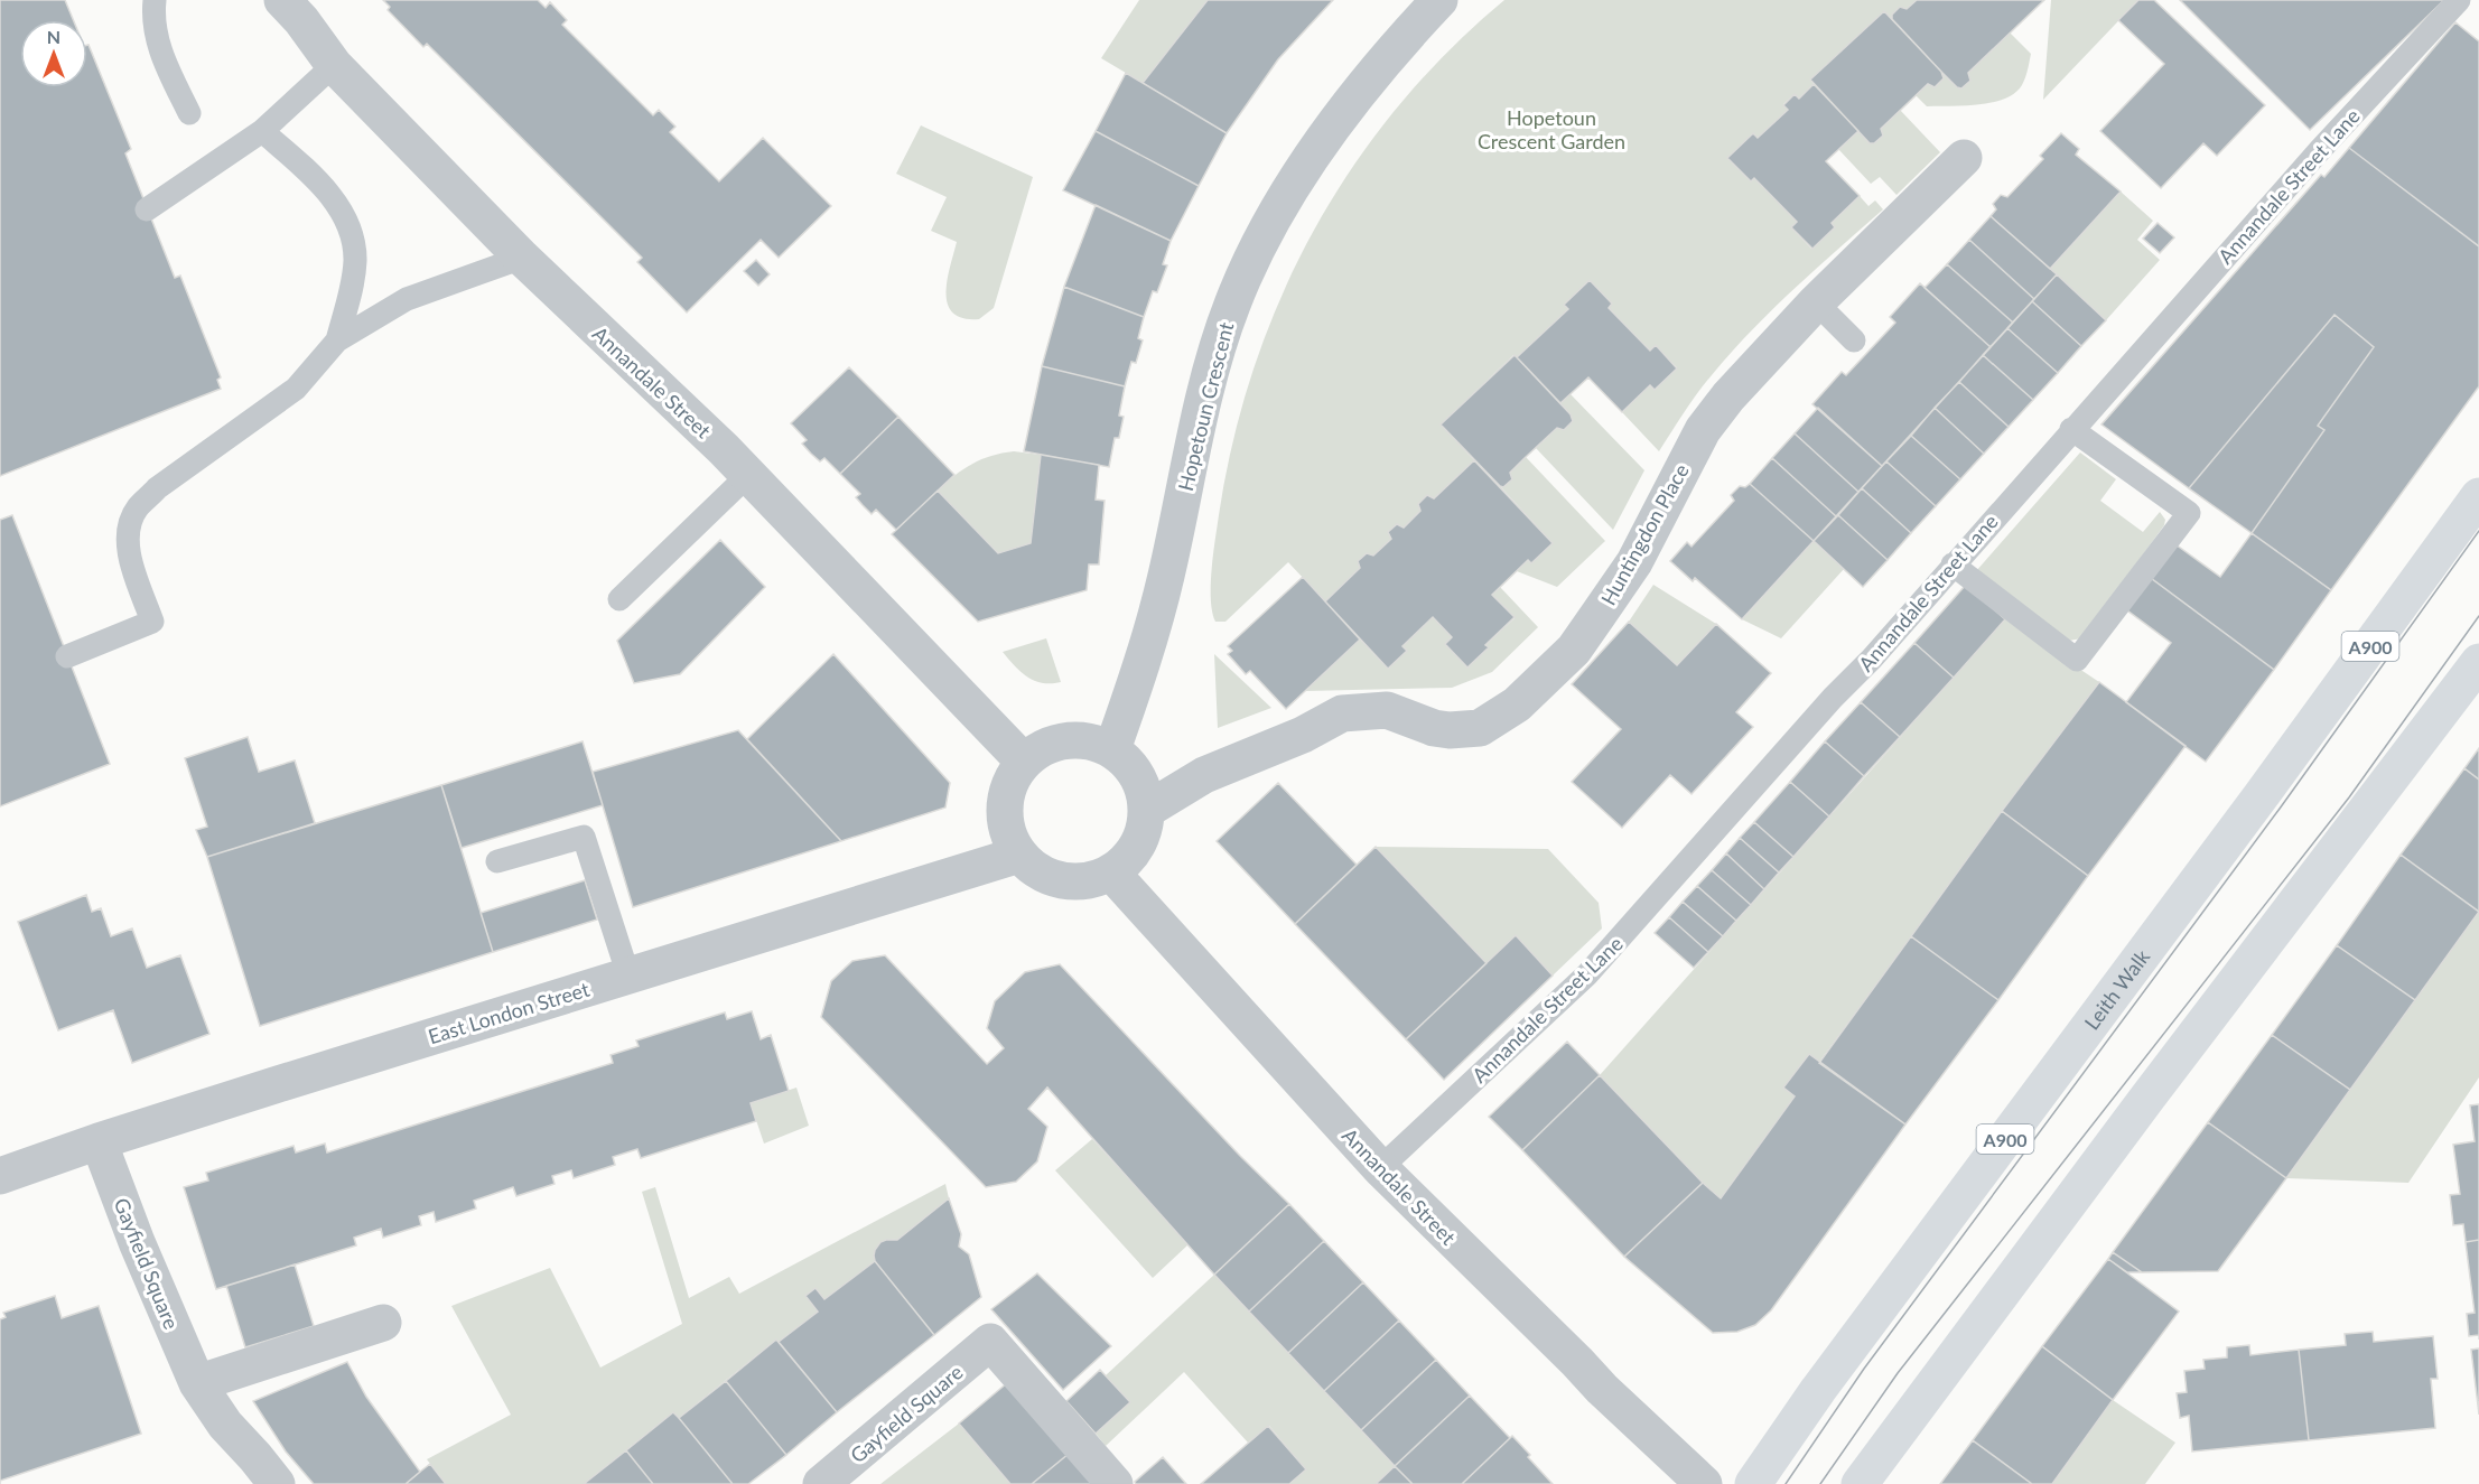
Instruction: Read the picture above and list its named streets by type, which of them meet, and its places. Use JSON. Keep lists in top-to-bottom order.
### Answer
{
  "streets": {
    "main road": ["A900", "Leith Walk"],
    "street": [
      "Annandale Street",
      "Hopetoun Crescent",
      "Huntingdon Place",
      "East London Street",
      "Gayfield Square"
    ],
    "lane": ["Annandale Street Lane"]
  },
  "crossings": [
    ["Annandale Street Lane", "Annandale Street"],
    ["Annandale Street", "Hopetoun Crescent"],
    ["Annandale Street", "Huntingdon Place"],
    ["Annandale Street", "East London Street"],
    ["Hopetoun Crescent", "Huntingdon Place"],
    ["Hopetoun Crescent", "East London Street"],
    ["Huntingdon Place", "East London Street"],
    ["East London Street", "Gayfield Square"]
  ],
  "parks": ["Hopetoun Crescent Garden"],
  "north": "top"
}
